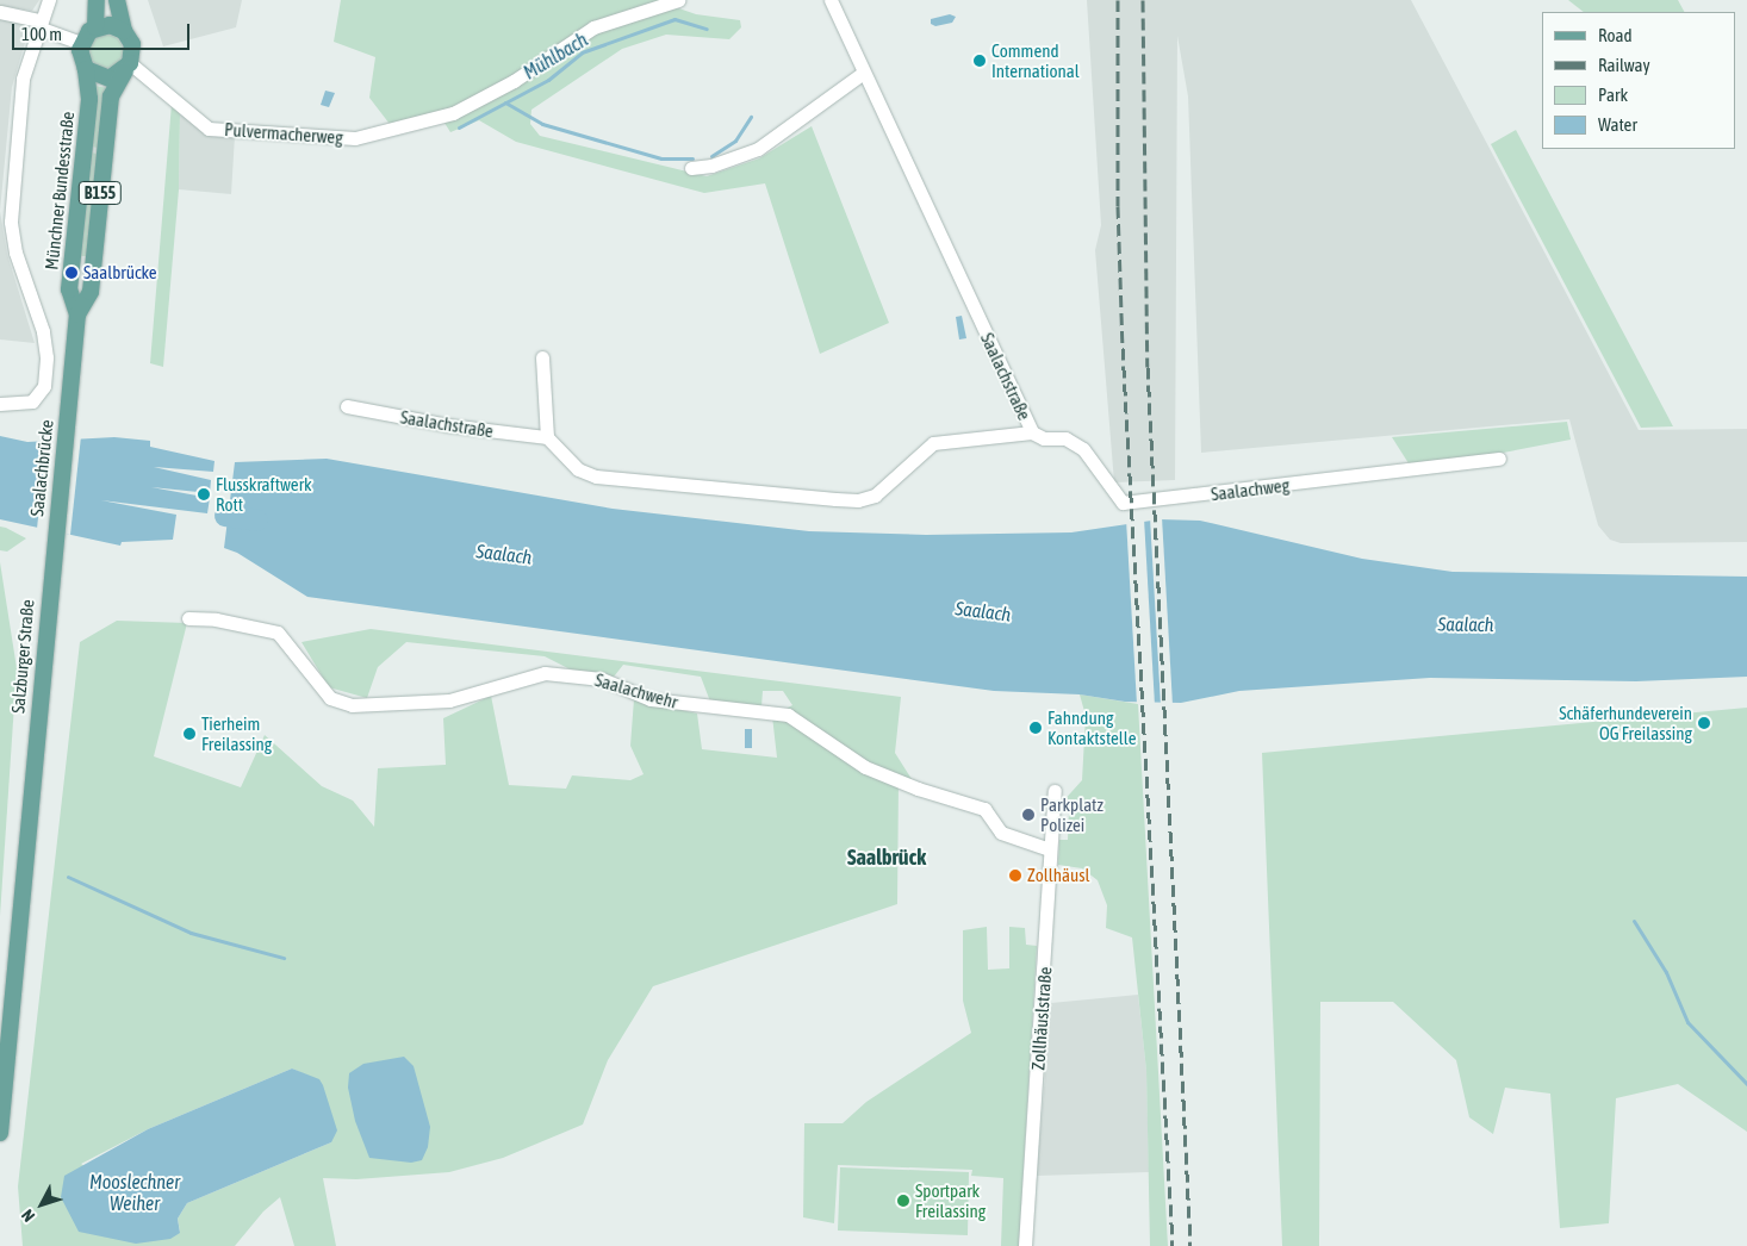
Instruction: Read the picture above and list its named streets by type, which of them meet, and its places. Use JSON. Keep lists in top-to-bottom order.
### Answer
{
  "streets": {
    "main road": [
      "Münchner Bundesstraße",
      "B155",
      "Saalachbrücke",
      "Salzburger Straße"
    ],
    "street": [
      "Pulvermacherweg",
      "Saalachstraße",
      "Saalachweg",
      "Saalachwehr",
      "Zollhäuslstraße"
    ]
  },
  "crossings": [
    ["Pulvermacherweg", "Münchner Bundesstraße"],
    ["Münchner Bundesstraße", "Saalachbrücke"],
    ["Saalachstraße", "Saalachweg"],
    ["Saalachbrücke", "Salzburger Straße"],
    ["Saalachwehr", "Zollhäuslstraße"]
  ],
  "districts": ["Saalbrück"],
  "water": ["Mühlbach", "Saalach", "Mooslechner Weiher"],
  "places": [
    "Commend International",
    "Saalbrücke",
    "Flusskraftwerk Rott",
    "Schäferhundeverein OG Freilassing",
    "Fahndung Kontaktstelle",
    "Tierheim Freilassing",
    "Parkplatz Polizei",
    "Zollhäusl",
    "Sportpark Freilassing"
  ],
  "legend": [
    "Road",
    "Railway",
    "Park",
    "Water"
  ],
  "scale_bar": "100 m",
  "north": "bottom left"
}
